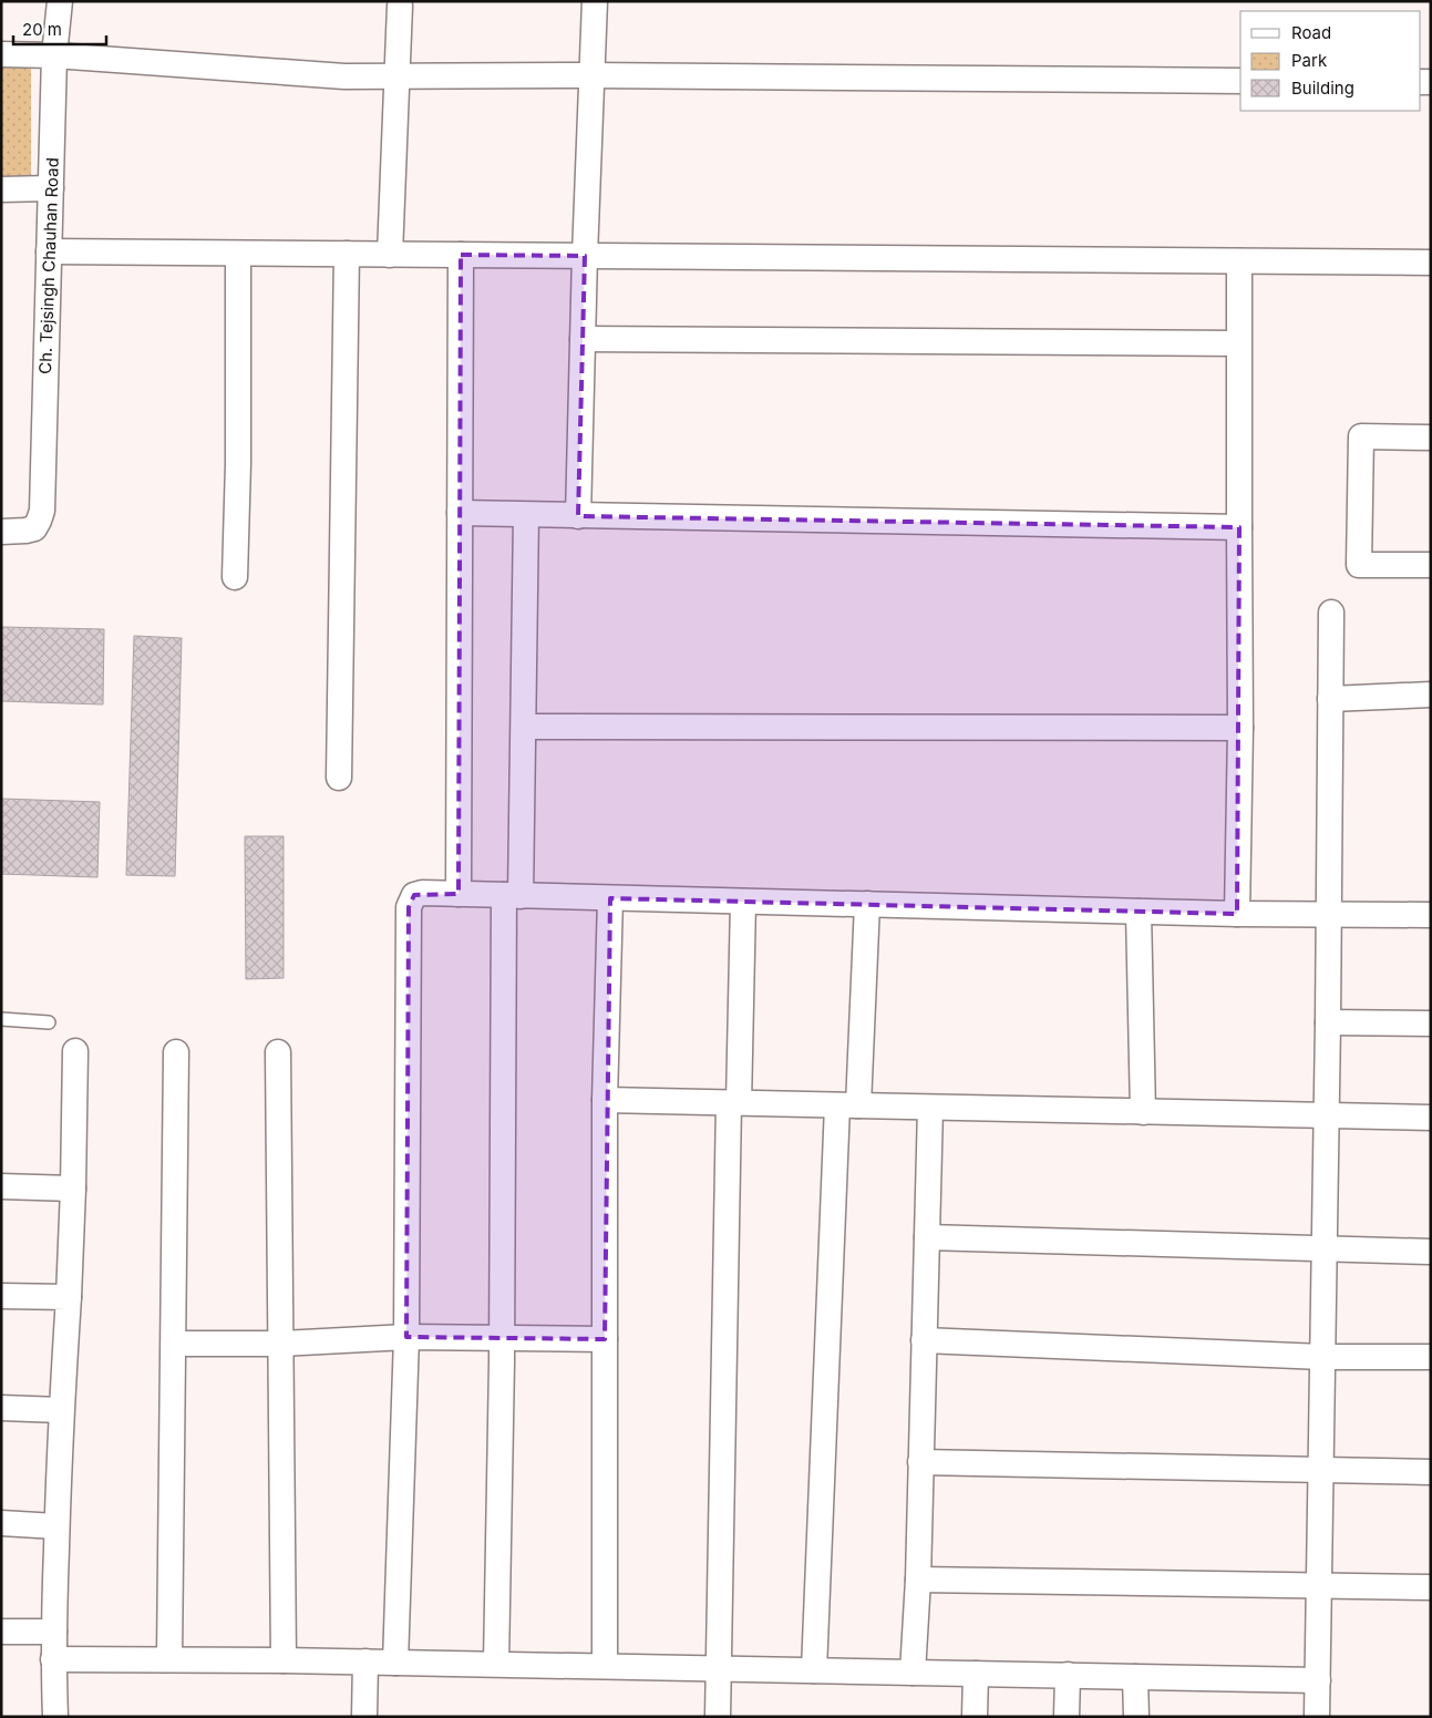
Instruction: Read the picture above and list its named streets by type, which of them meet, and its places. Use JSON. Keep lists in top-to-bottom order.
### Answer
{
  "streets": {
    "street": ["Ch. Tejsingh Chauhan Road"]
  },
  "legend": ["Road", "Park", "Building"],
  "scale_bar": "20 m"
}
